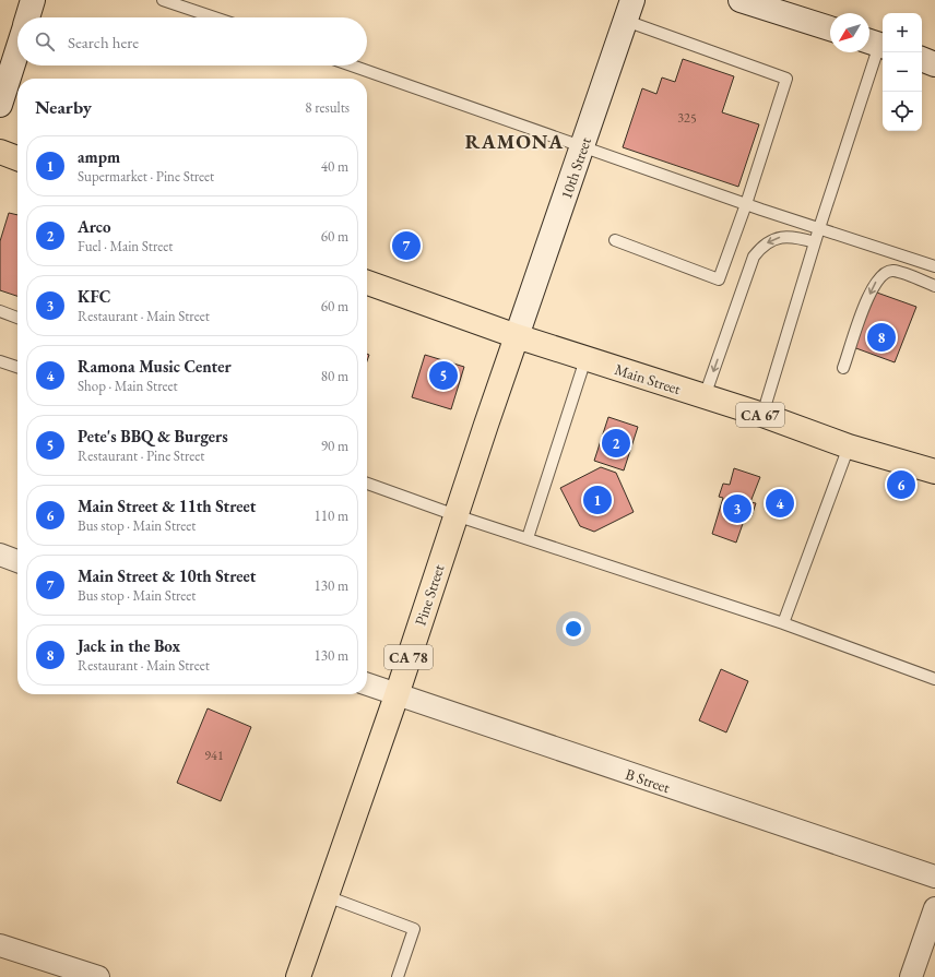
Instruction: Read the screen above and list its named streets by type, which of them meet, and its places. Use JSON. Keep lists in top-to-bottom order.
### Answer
{
  "streets": {
    "main road": [
      "10th Street",
      "Main Street",
      "CA 67",
      "Pine Street",
      "CA 78"
    ],
    "street": ["B Street"]
  },
  "crossings": [
    ["10th Street", "Main Street"],
    ["10th Street", "Pine Street"],
    ["Main Street", "Pine Street"],
    ["Pine Street", "B Street"]
  ],
  "districts": ["RAMONA"],
  "house_numbers": ["325", "941"],
  "north": "bottom left",
  "page": {
    "map_buttons": ["+", "−"],
    "search": "Search here",
    "heading": ["Nearby", "8 results"],
    "list": [
      {
        "mark": "1",
        "name": "ampm",
        "note": "Supermarket · Pine Street",
        "value": "40 m"
      },
      {
        "mark": "2",
        "name": "Arco",
        "note": "Fuel · Main Street",
        "value": "60 m"
      },
      {
        "mark": "3",
        "name": "KFC",
        "note": "Restaurant · Main Street",
        "value": "60 m"
      },
      {
        "mark": "4",
        "name": "Ramona Music Center",
        "note": "Shop · Main Street",
        "value": "80 m"
      },
      {
        "mark": "5",
        "name": "Pete's BBQ & Burgers",
        "note": "Restaurant · Pine Street",
        "value": "90 m"
      },
      {
        "mark": "6",
        "name": "Main Street & 11th Street",
        "note": "Bus stop · Main Street",
        "value": "110 m"
      },
      {
        "mark": "7",
        "name": "Main Street & 10th Street",
        "note": "Bus stop · Main Street",
        "value": "130 m"
      },
      {
        "mark": "8",
        "name": "Jack in the Box",
        "note": "Restaurant · Main Street",
        "value": "130 m"
      }
    ],
    "pins": [
      "7",
      "8",
      "5",
      "2",
      "6",
      "1",
      "4",
      "3"
    ]
  }
}
